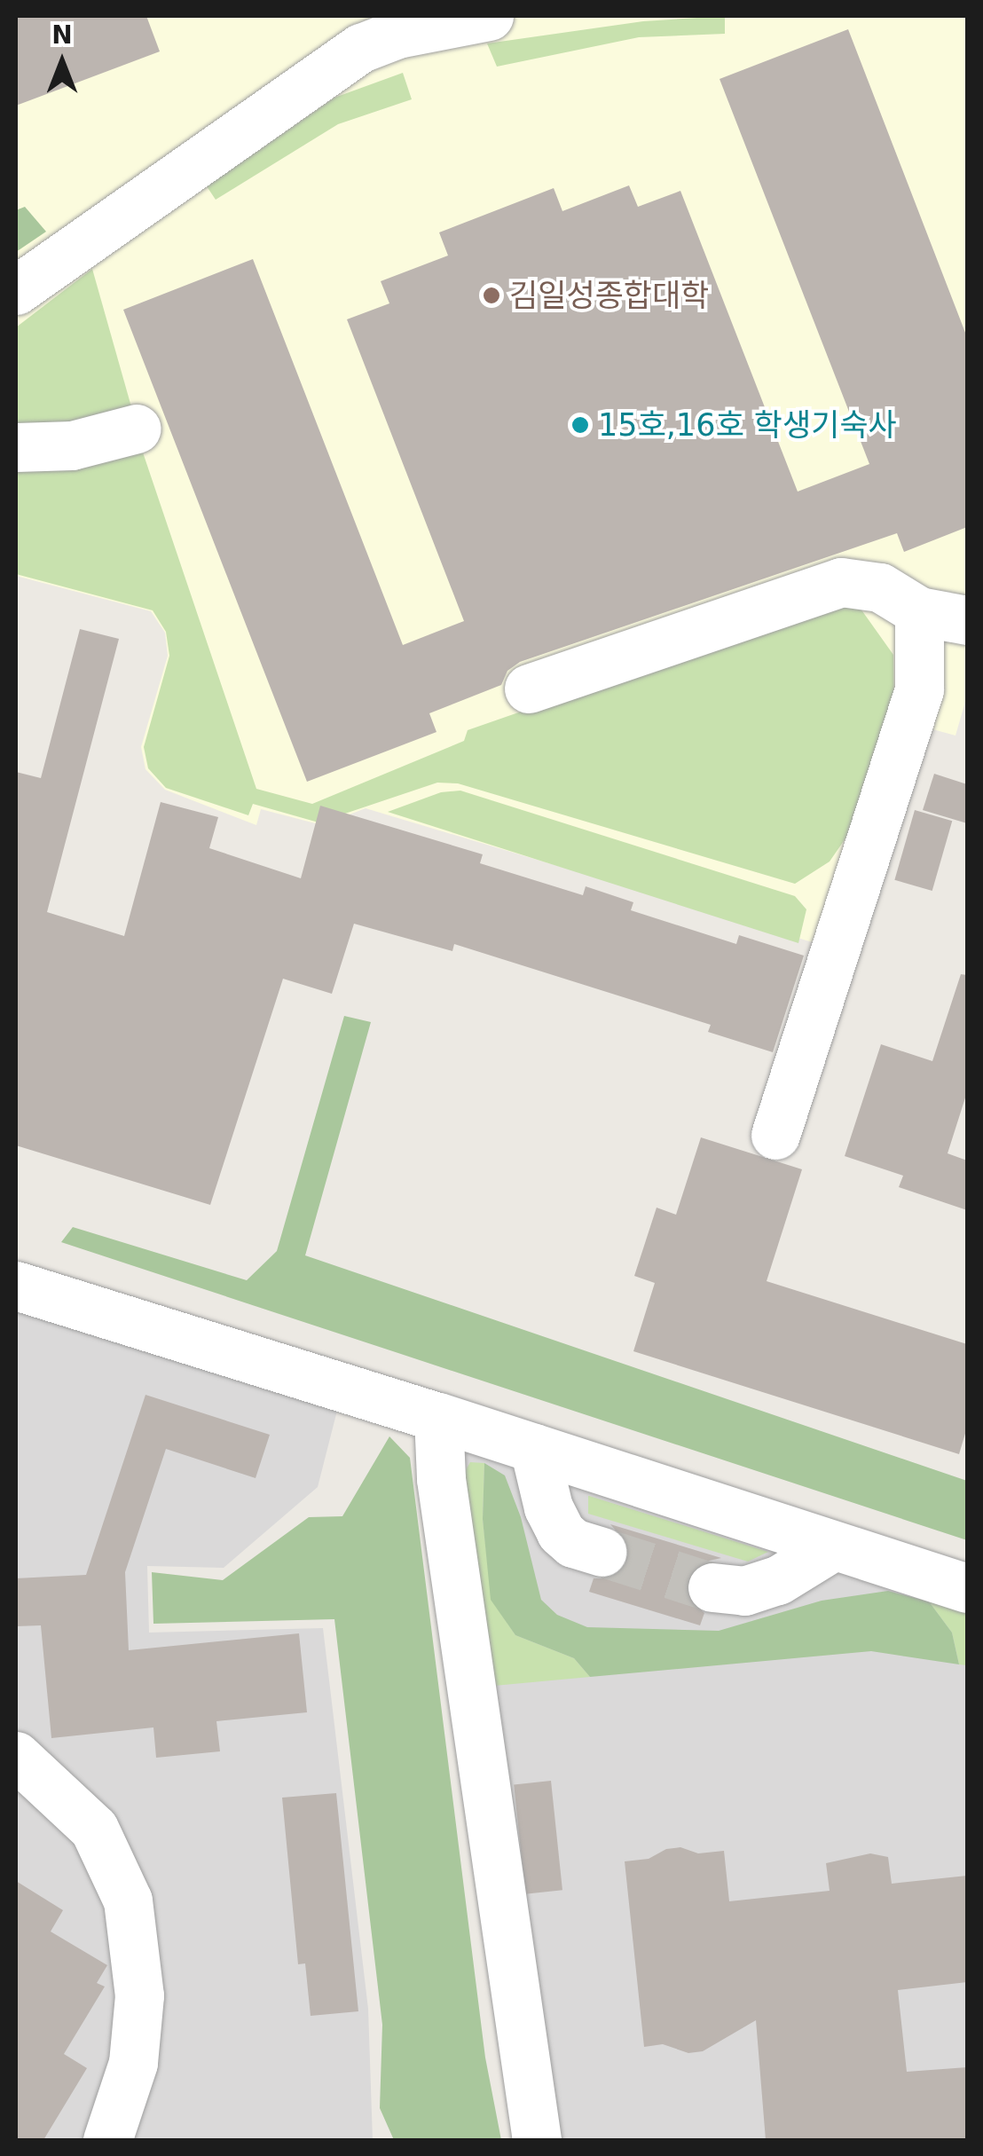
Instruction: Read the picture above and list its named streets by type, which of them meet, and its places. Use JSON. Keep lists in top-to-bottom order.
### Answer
{
  "places": ["김일성종합대학", "15호,16호 학생기숙사"],
  "north": "top"
}
